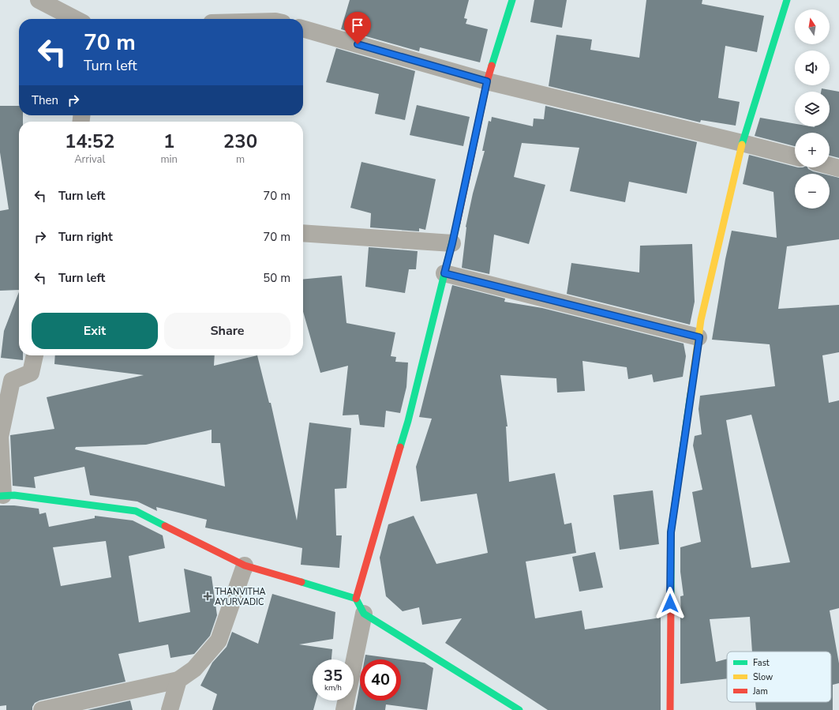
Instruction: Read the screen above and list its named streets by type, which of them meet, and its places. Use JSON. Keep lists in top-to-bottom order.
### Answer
{
  "places": {
    "health": ["THANVITHA AYURVADIC"]
  },
  "legend": ["Fast", "Slow", "Jam"],
  "north": "top",
  "page": {
    "map_buttons": ["+", "−"],
    "turn": ["70 m", "Turn left"],
    "then": "Then",
    "eta": [
      "14:52",
      "Arrival",
      "1",
      "min",
      "230",
      "m"
    ],
    "list": [
      {
        "name": "Turn left",
        "value": "70 m"
      },
      {
        "name": "Turn right",
        "value": "70 m"
      },
      {
        "name": "Turn left",
        "value": "50 m"
      }
    ],
    "buttons": ["Exit", "Share"],
    "speed": "35 km/h",
    "limit": "40"
  }
}
